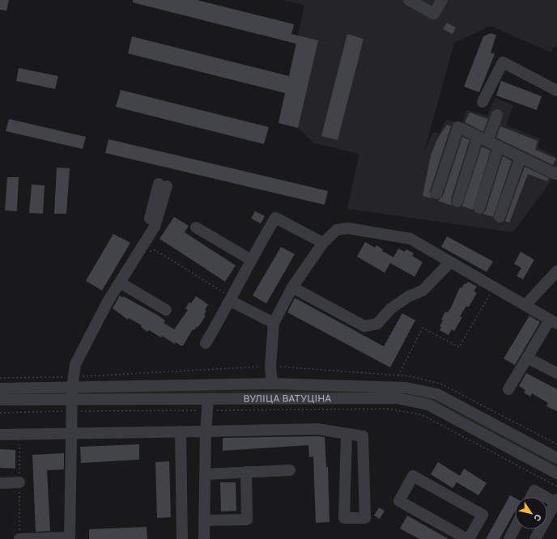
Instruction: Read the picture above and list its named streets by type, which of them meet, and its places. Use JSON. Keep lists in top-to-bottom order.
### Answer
{
  "streets": {
    "street": ["ВУЛІЦА ВАТУЦІНА"]
  },
  "north": "bottom right"
}
